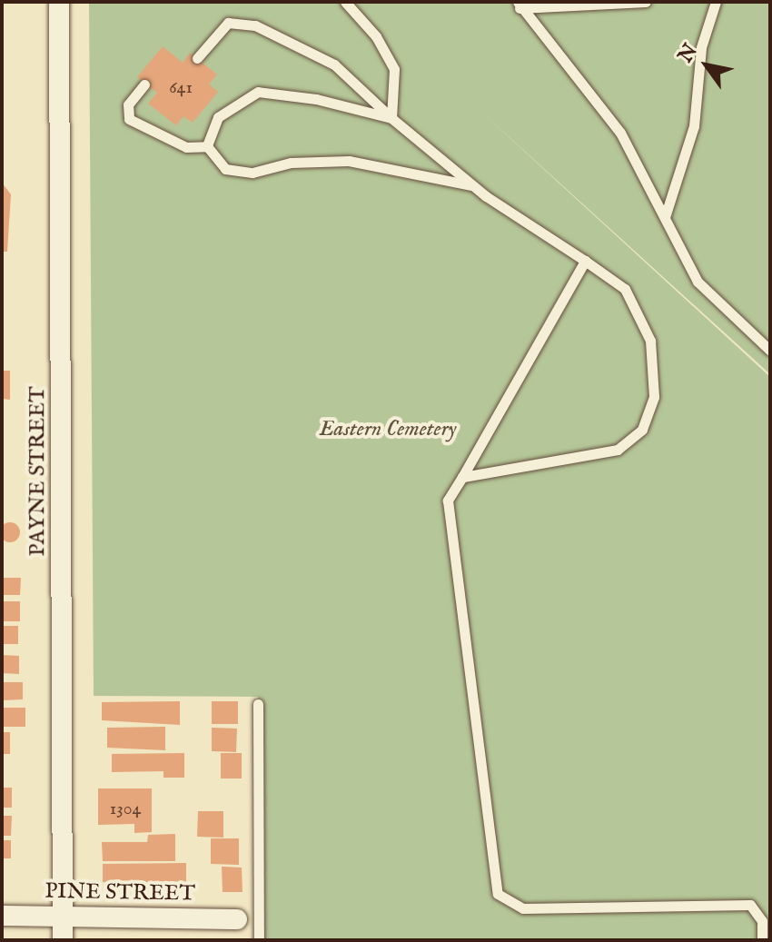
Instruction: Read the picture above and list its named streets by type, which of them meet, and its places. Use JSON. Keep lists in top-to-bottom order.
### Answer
{
  "streets": {
    "street": ["PAYNE STREET", "PINE STREET"]
  },
  "crossings": [
    ["PAYNE STREET", "PINE STREET"]
  ],
  "parks": ["Eastern Cemetery"],
  "house_numbers": ["641", "1304"],
  "north": "top left"
}
